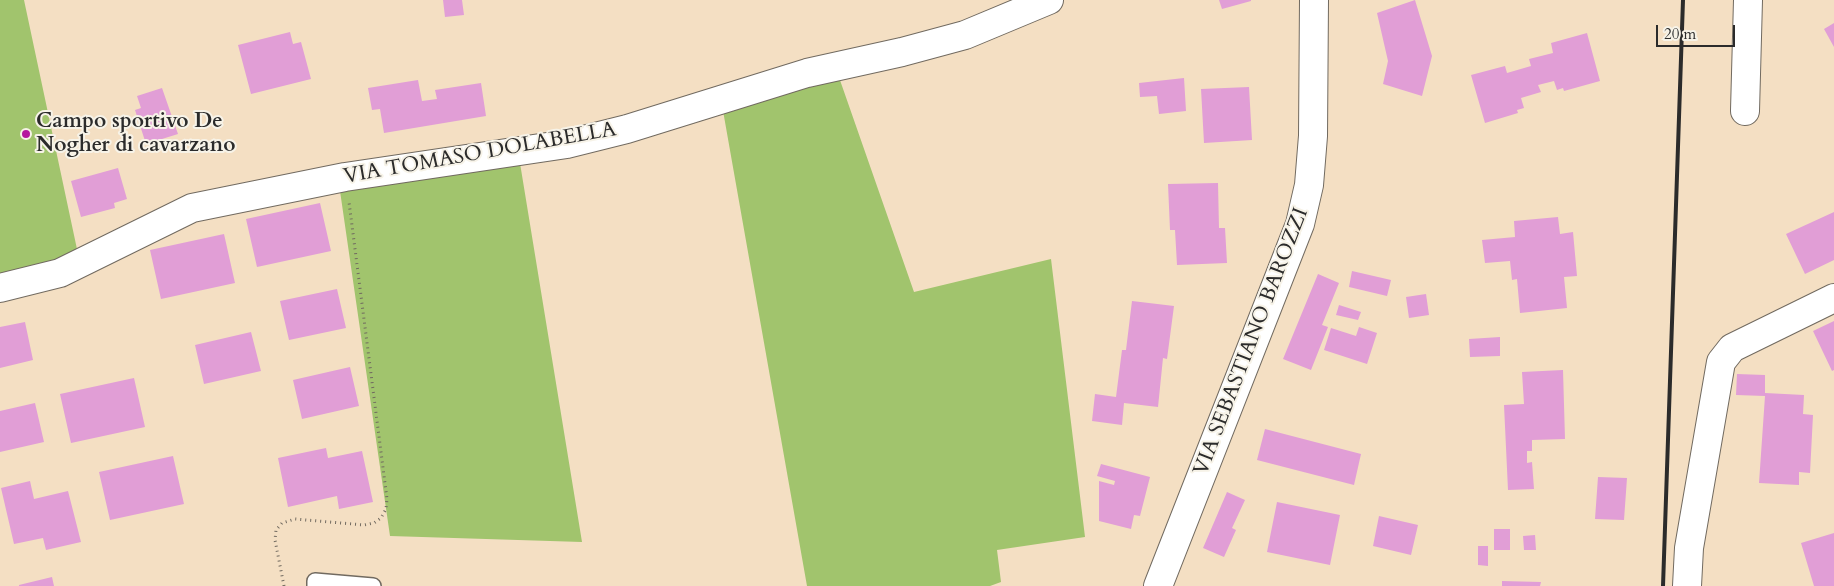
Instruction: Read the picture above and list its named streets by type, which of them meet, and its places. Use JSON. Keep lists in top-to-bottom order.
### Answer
{
  "streets": {
    "street": ["VIA TOMASO DOLABELLA", "VIA SEBASTIANO BAROZZI"]
  },
  "places": ["Campo sportivo De Nogher di cavarzano"],
  "scale_bar": "20 m"
}
